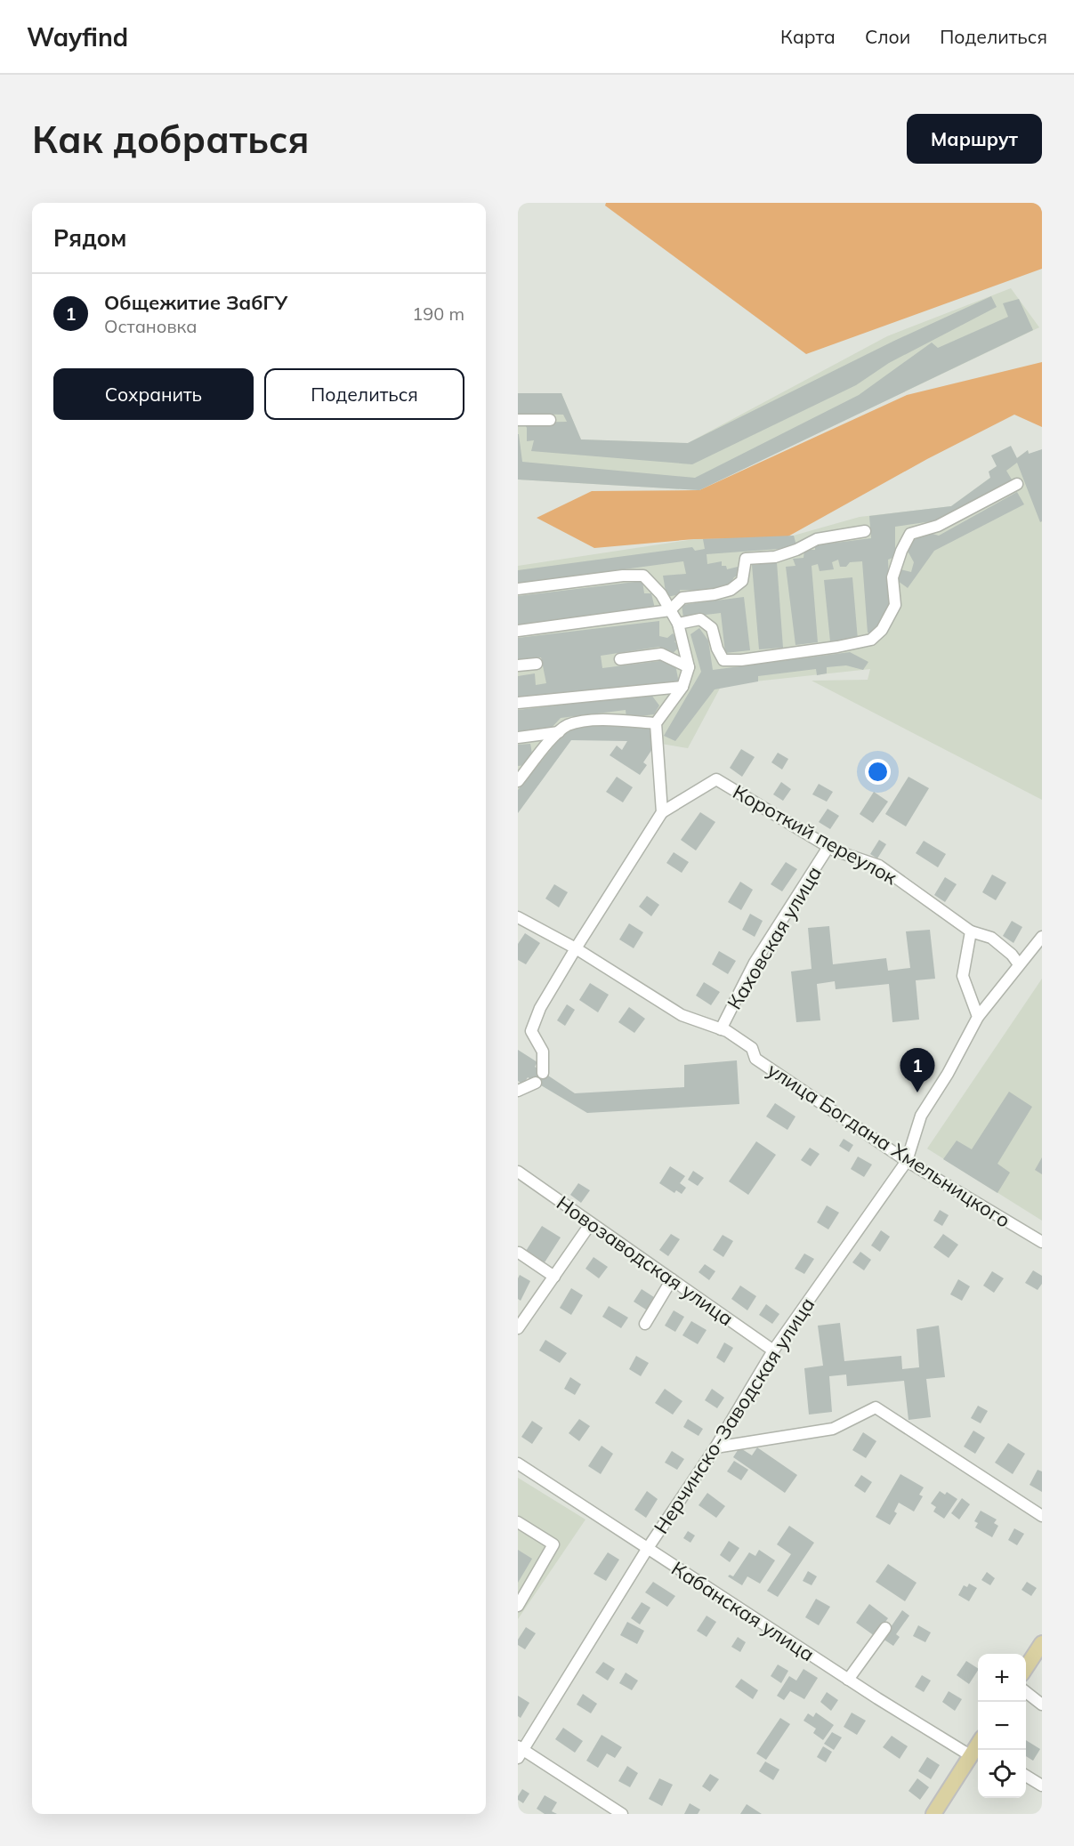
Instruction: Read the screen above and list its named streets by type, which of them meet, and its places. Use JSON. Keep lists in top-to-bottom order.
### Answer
{
  "streets": {
    "street": [
      "Короткий переулок",
      "Каховская улица",
      "улица Богдана Хмельницкого",
      "Новозаводская улица",
      "Нерчинско-Заводская улица",
      "Кабанская улица"
    ]
  },
  "crossings": [
    ["Короткий переулок", "Каховская улица"],
    ["Каховская улица", "улица Богдана Хмельницкого"],
    ["улица Богдана Хмельницкого", "Нерчинско-Заводская улица"],
    ["Новозаводская улица", "Нерчинско-Заводская улица"],
    ["Нерчинско-Заводская улица", "Кабанская улица"]
  ],
  "page": {
    "header": "Wayfind",
    "nav": ["Карта", "Слои", "Поделиться"],
    "buttons": [
      "Маршрут",
      ["Сохранить", "Поделиться"]
    ],
    "title": "Как добраться",
    "heading": "Рядом",
    "list": [
      {
        "mark": "1",
        "name": "Общежитие ЗабГУ",
        "note": "Остановка",
        "value": "190 m"
      }
    ],
    "pins": "1",
    "map_buttons": ["+", "−"]
  }
}
